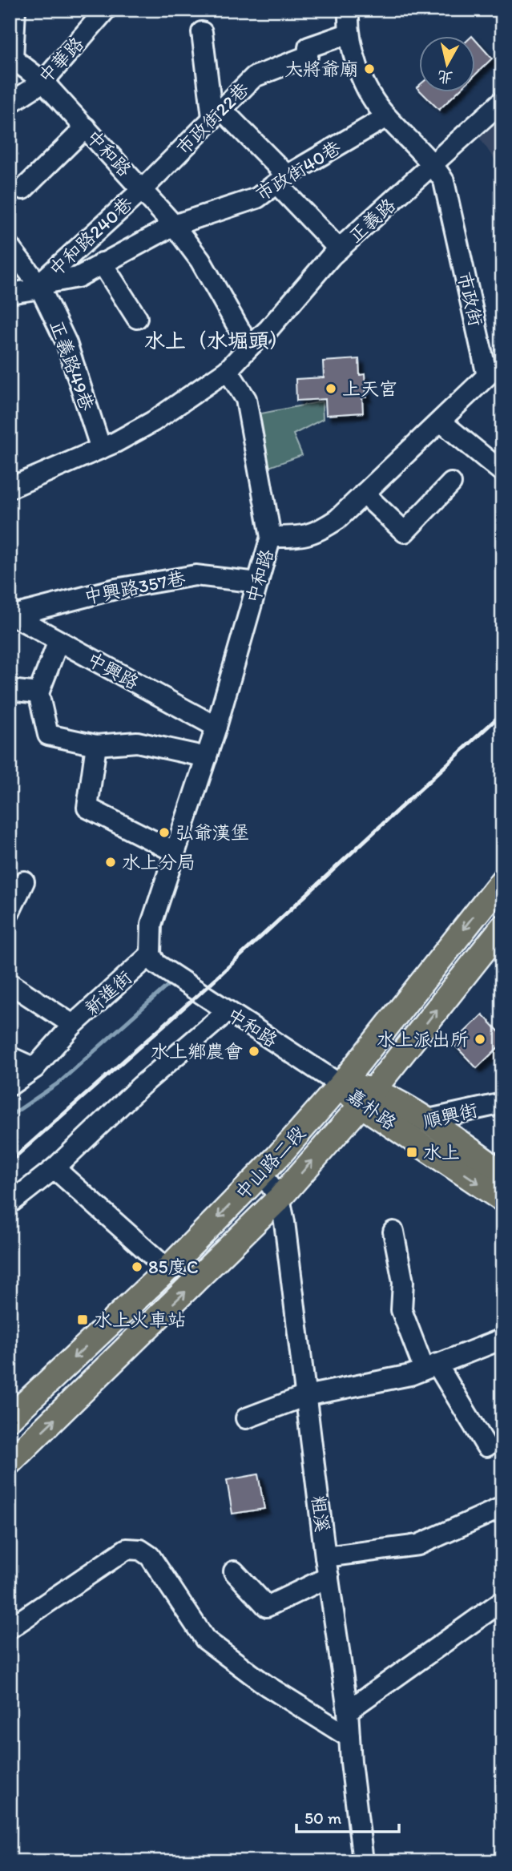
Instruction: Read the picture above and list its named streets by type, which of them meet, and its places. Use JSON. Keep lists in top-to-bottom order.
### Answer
{
  "streets": {
    "main road": ["嘉朴路", "中山路二段"],
    "street": [
      "中華路",
      "市政街22巷",
      "中和路",
      "市政街40巷",
      "正義路",
      "中和路240巷",
      "市政街",
      "正義路49巷",
      "中興路357巷",
      "中興路",
      "新進街",
      "順興街",
      "粗溪"
    ]
  },
  "crossings": [
    ["中華路", "中和路"],
    ["市政街22巷", "中和路"],
    ["市政街22巷", "中和路240巷"],
    ["市政街22巷", "市政街"],
    ["中和路", "市政街40巷"],
    ["中和路", "正義路"],
    ["中和路", "中和路240巷"],
    ["中和路", "市政街"],
    ["中和路", "中興路357巷"],
    ["中和路", "中興路"],
    ["中和路", "新進街"],
    ["中和路", "嘉朴路"],
    ["中和路", "中山路二段"],
    ["市政街40巷", "中和路240巷"],
    ["市政街40巷", "市政街"],
    ["正義路", "市政街"],
    ["中和路240巷", "正義路49巷"],
    ["中興路357巷", "中興路"],
    ["嘉朴路", "順興街"],
    ["嘉朴路", "中山路二段"],
    ["中山路二段", "粗溪"]
  ],
  "districts": ["水上（水堀頭）"],
  "places": {
    "other": [
      "大將爺廟",
      "上天宮",
      "弘爺漢堡",
      "水上分局",
      "水上派出所",
      "水上鄉農會",
      "85度C"
    ],
    "transit": ["水上", "水上火車站"]
  },
  "scale_bar": "50 m",
  "north": "bottom"
}
